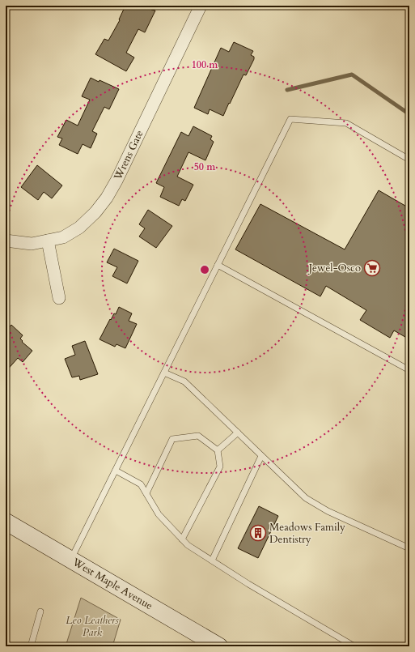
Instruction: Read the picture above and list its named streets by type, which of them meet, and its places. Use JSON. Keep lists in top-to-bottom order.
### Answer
{
  "streets": {
    "main road": ["West Maple Avenue"],
    "street": ["Wrens Gate"]
  },
  "parks": ["Leo Leathers Park"],
  "places": {
    "supermarket": ["Jewel-Osco"],
    "building": ["Meadows Family Dentistry"]
  },
  "rings": ["100 m", "50 m"]
}
